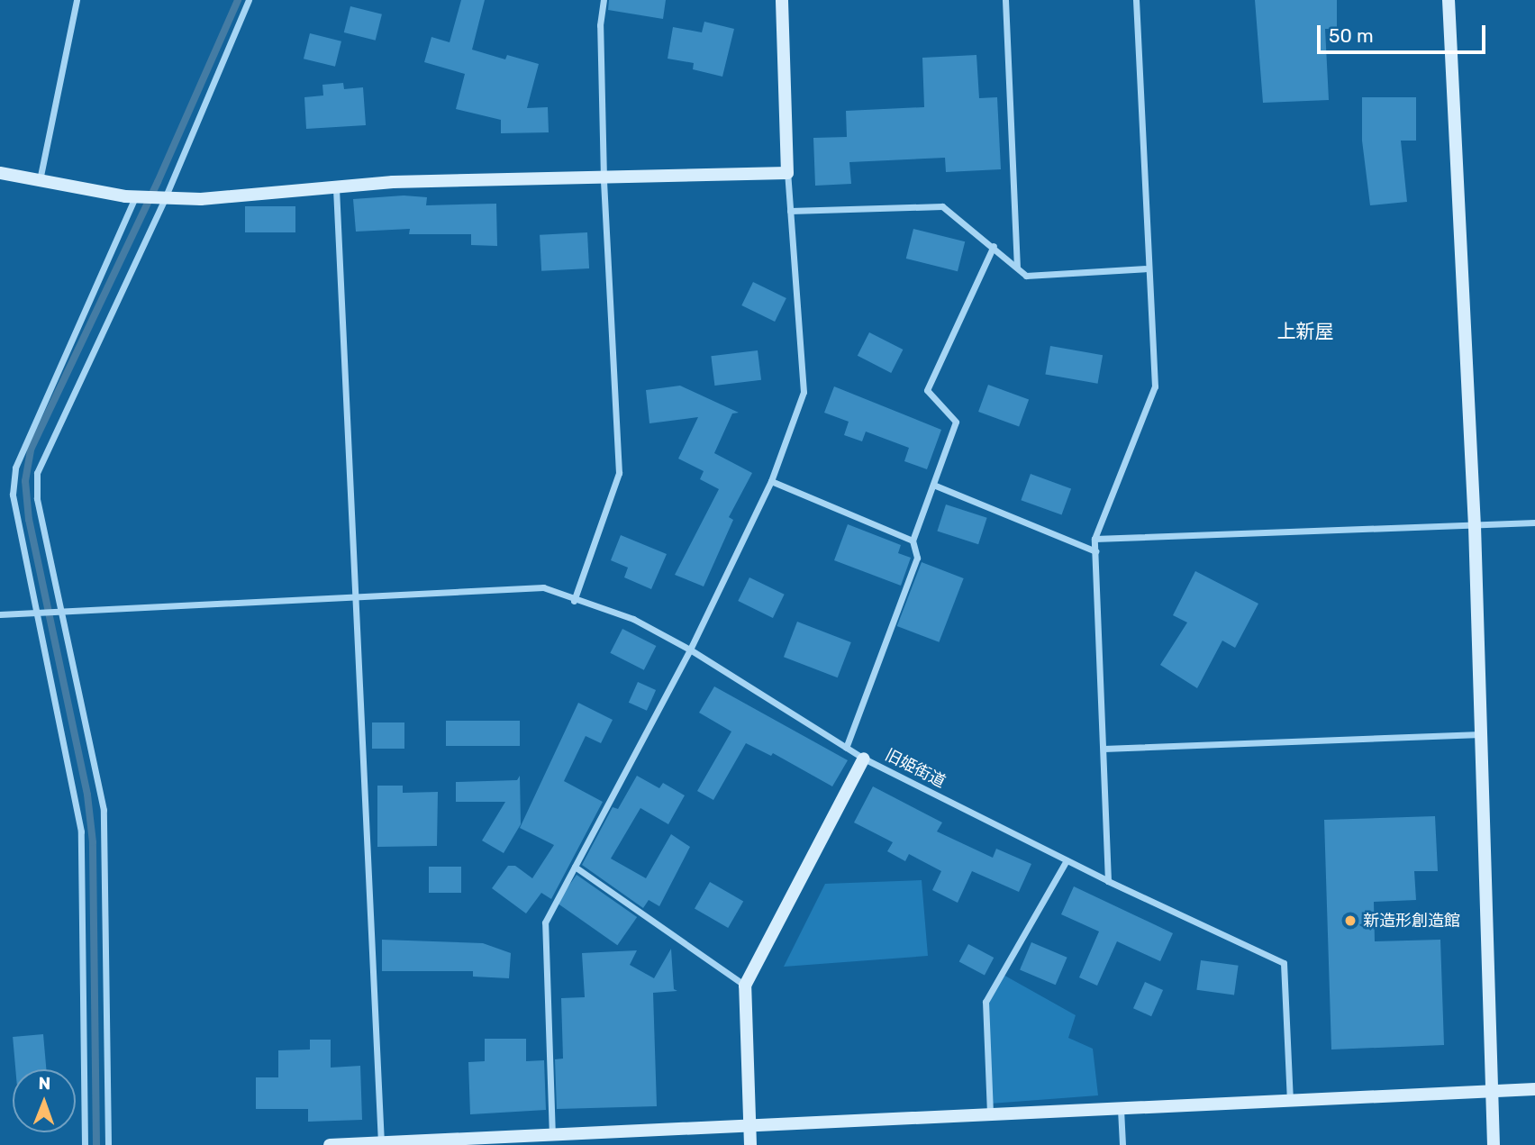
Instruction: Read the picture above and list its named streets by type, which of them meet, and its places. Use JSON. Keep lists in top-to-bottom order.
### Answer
{
  "streets": {
    "street": ["旧姫街道"]
  },
  "districts": ["上新屋"],
  "places": ["新造形創造館"],
  "scale_bar": "50 m",
  "north": "top"
}
